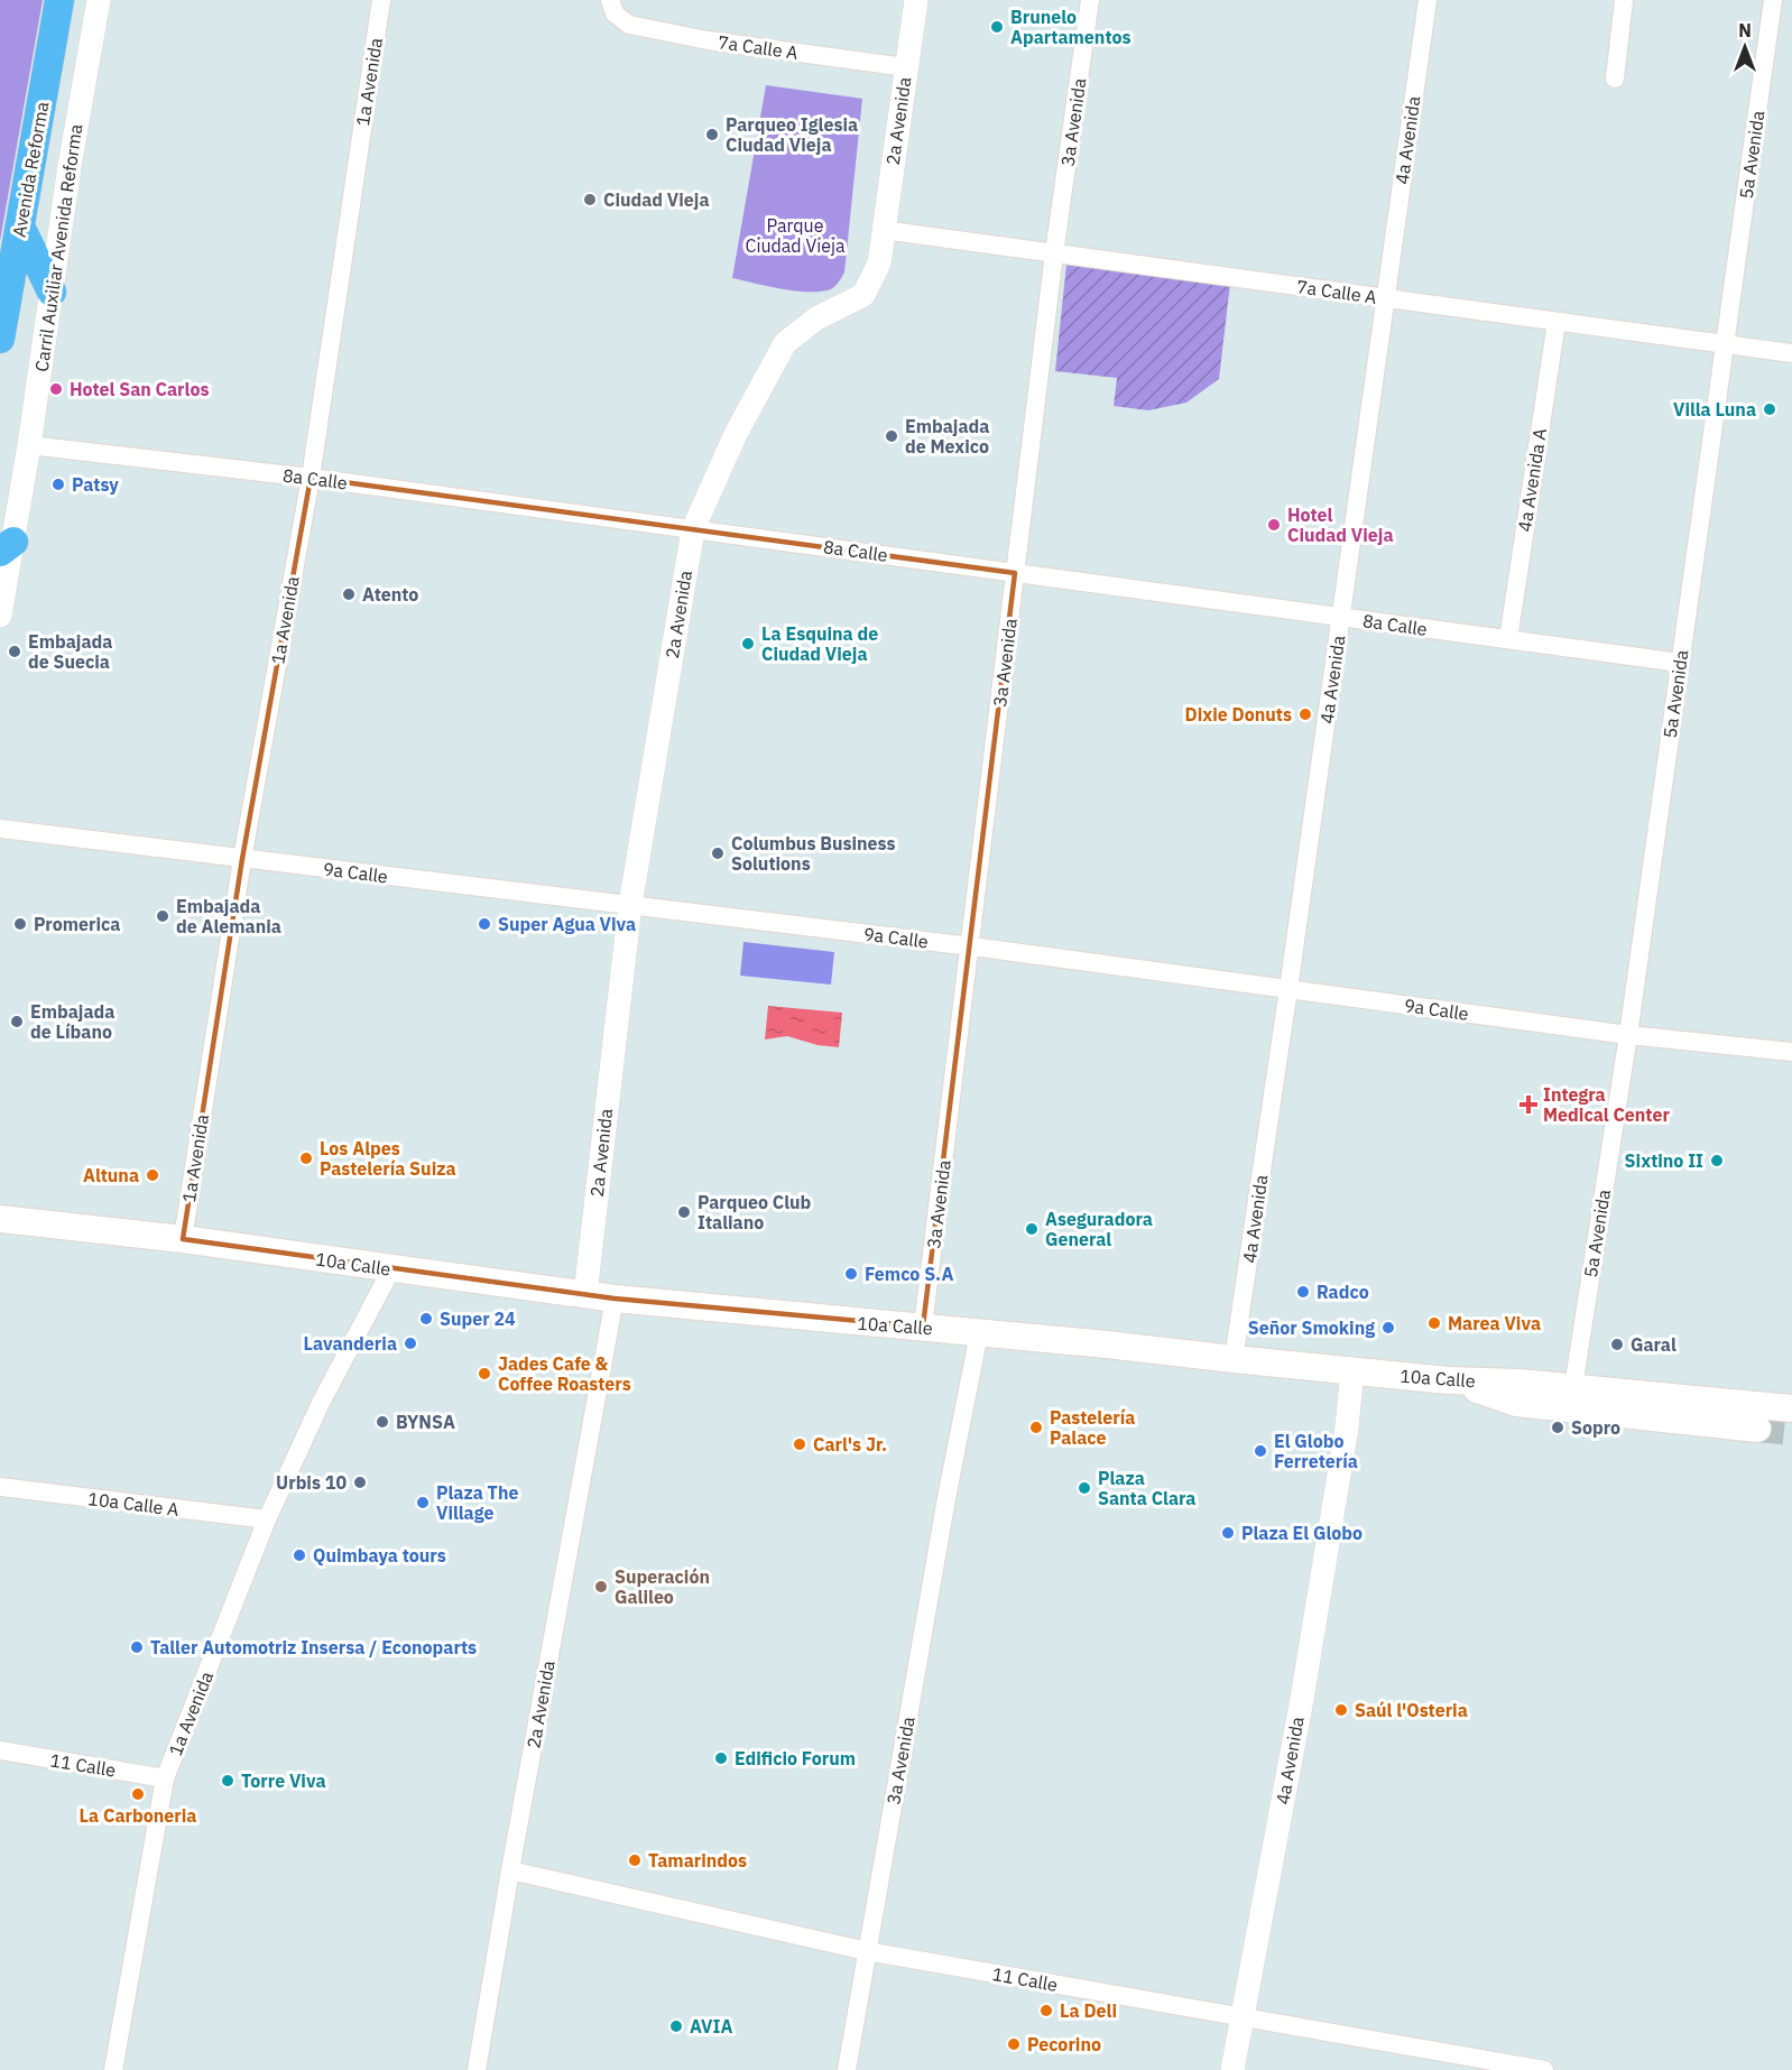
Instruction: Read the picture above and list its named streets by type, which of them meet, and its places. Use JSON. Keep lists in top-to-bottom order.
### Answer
{
  "streets": {
    "main road": ["Avenida Reforma", "10a Calle"],
    "street": [
      "7a Calle A",
      "1a Avenida",
      "2a Avenida",
      "3a Avenida",
      "4a Avenida",
      "5a Avenida",
      "Carril Auxiliar Avenida Reforma",
      "8a Calle",
      "4a Avenida A",
      "9a Calle",
      "10a Calle A",
      "11 Calle"
    ]
  },
  "crossings": [
    ["7a Calle A", "2a Avenida"],
    ["7a Calle A", "3a Avenida"],
    ["7a Calle A", "4a Avenida"],
    ["7a Calle A", "5a Avenida"],
    ["7a Calle A", "4a Avenida A"],
    ["1a Avenida", "8a Calle"],
    ["1a Avenida", "9a Calle"],
    ["1a Avenida", "10a Calle"],
    ["1a Avenida", "10a Calle A"],
    ["1a Avenida", "11 Calle"],
    ["2a Avenida", "8a Calle"],
    ["2a Avenida", "9a Calle"],
    ["2a Avenida", "10a Calle"],
    ["2a Avenida", "11 Calle"],
    ["3a Avenida", "8a Calle"],
    ["3a Avenida", "9a Calle"],
    ["3a Avenida", "10a Calle"],
    ["3a Avenida", "11 Calle"],
    ["4a Avenida", "8a Calle"],
    ["4a Avenida", "9a Calle"],
    ["4a Avenida", "10a Calle"],
    ["4a Avenida", "11 Calle"],
    ["5a Avenida", "8a Calle"],
    ["5a Avenida", "9a Calle"],
    ["5a Avenida", "10a Calle"],
    ["Carril Auxiliar Avenida Reforma", "8a Calle"],
    ["8a Calle", "4a Avenida A"]
  ],
  "parks": ["Parque Ciudad Vieja"],
  "places": {
    "other": [
      "Brunelo Apartamentos",
      "Parqueo Iglesia Ciudad Vieja",
      "Ciudad Vieja",
      "Hotel San Carlos",
      "Villa Luna",
      "Embajada de Mexico",
      "Patsy",
      "Hotel Ciudad Vieja",
      "Atento",
      "La Esquina de Ciudad Vieja",
      "Embajada de Suecia",
      "Dixie Donuts",
      "Columbus Business Solutions",
      "Embajada de Alemania",
      "Promerica",
      "Super Agua Viva",
      "Embajada de Líbano",
      "Los Alpes Pastelería Suiza",
      "Sixtino II",
      "Altuna",
      "Parqueo Club Italiano",
      "Aseguradora General",
      "Femco S.A",
      "Radco",
      "Super 24",
      "Marea Viva",
      "Señor Smoking",
      "Lavanderia",
      "Garal",
      "Jades Cafe & Coffee Roasters",
      "BYNSA",
      "Pastelería Palace",
      "Sopro",
      "Carl's Jr.",
      "El Globo Ferretería",
      "Urbis 10",
      "Plaza Santa Clara",
      "Plaza The Village",
      "Plaza El Globo",
      "Quimbaya tours",
      "Superación Galileo",
      "Taller Automotriz Insersa / Econoparts",
      "Saúl l'Osteria",
      "Edificio Forum",
      "Torre Viva",
      "La Carboneria",
      "Tamarindos",
      "La Deli",
      "AVIA",
      "Pecorino"
    ],
    "health": ["Integra Medical Center"]
  },
  "north": "top"
}
